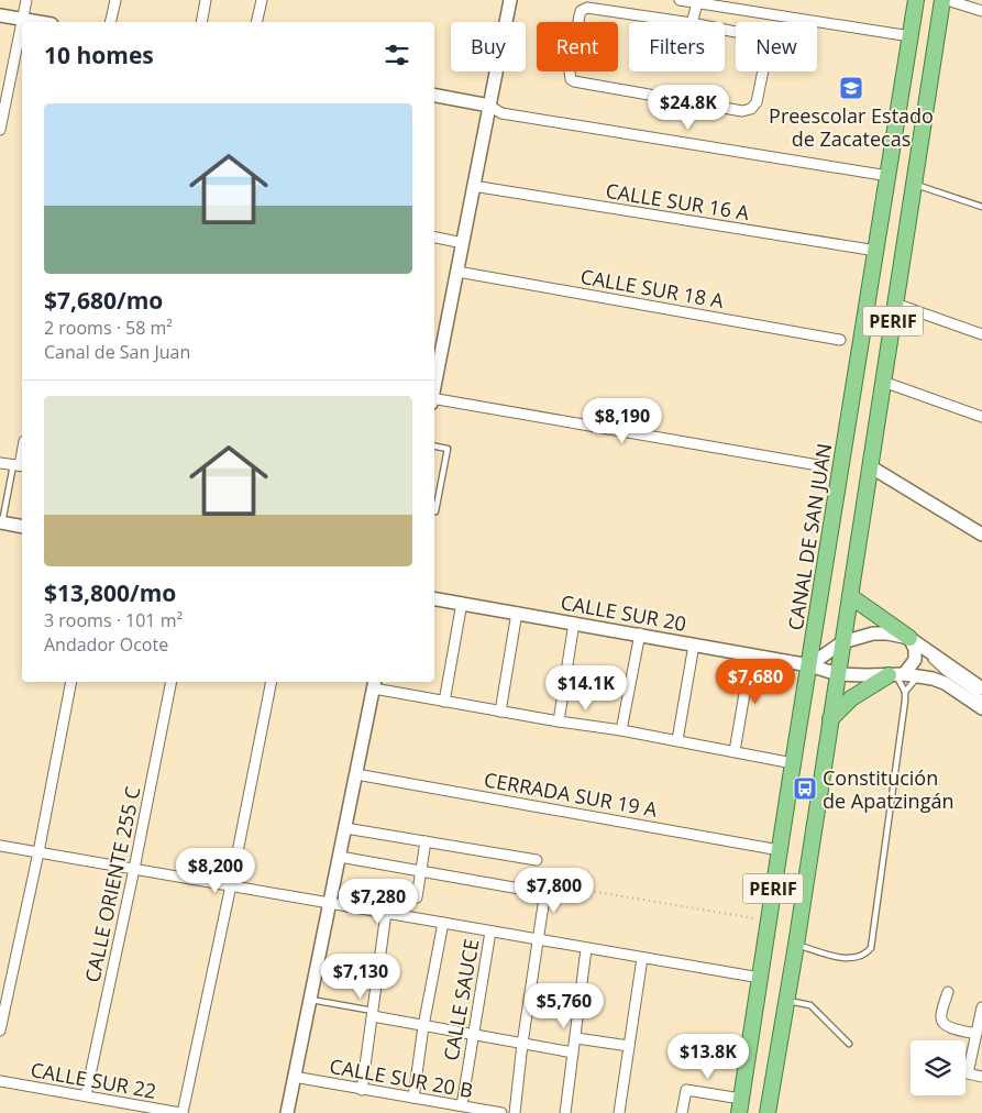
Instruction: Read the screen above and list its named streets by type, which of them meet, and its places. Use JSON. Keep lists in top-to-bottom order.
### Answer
{
  "streets": {
    "main road": ["PERIF", "CANAL DE SAN JUAN"],
    "street": [
      "CALLE SUR 16 A",
      "CALLE SUR 18 A",
      "CALLE SUR 20",
      "CERRADA SUR 19 A",
      "CALLE ORIENTE 255 C",
      "CALLE SAUCE",
      "CALLE SUR 20 B",
      "CALLE SUR 22"
    ]
  },
  "crossings": [
    ["CALLE SUR 16 A", "CANAL DE SAN JUAN"],
    ["PERIF", "CALLE SUR 20"],
    ["CANAL DE SAN JUAN", "CALLE SUR 20"],
    ["CANAL DE SAN JUAN", "CERRADA SUR 19 A"],
    ["CALLE ORIENTE 255 C", "CALLE SUR 22"],
    ["CALLE SAUCE", "CALLE SUR 20 B"]
  ],
  "places": {
    "school or university": ["Preescolar Estado de Zacatecas"],
    "bus stop": ["Constitución de Apatzingán"]
  },
  "page": {
    "chip": [
      "Buy",
      "Rent",
      "Filters",
      "New"
    ],
    "heading": "10 homes",
    "price": [
      "$24.8K",
      "$8,190",
      "$7,680",
      "$14.1K",
      "$8,200",
      "$7,800",
      "$7,280",
      "$7,130",
      "$5,760",
      "$13.8K"
    ],
    "list": [
      {
        "name": "$7,680/mo",
        "note": "2 rooms · 58 m² · Canal de San Juan"
      },
      {
        "name": "$13,800/mo",
        "note": "3 rooms · 101 m² · Andador Ocote"
      }
    ]
  }
}
